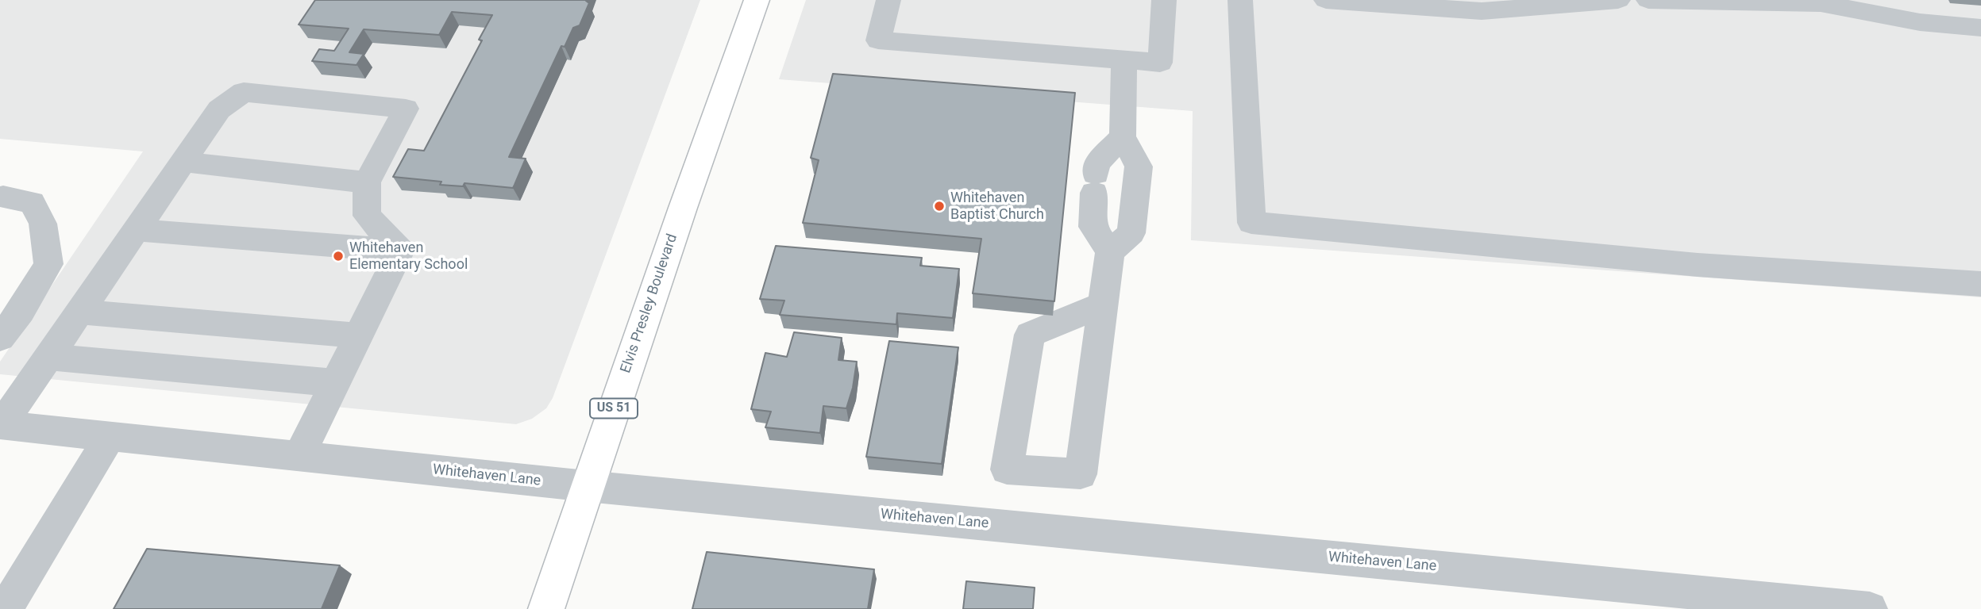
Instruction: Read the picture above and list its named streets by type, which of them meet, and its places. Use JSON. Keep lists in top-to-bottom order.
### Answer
{
  "streets": {
    "main road": ["Elvis Presley Boulevard", "US 51"],
    "street": ["Whitehaven Lane"]
  },
  "crossings": [
    ["Elvis Presley Boulevard", "Whitehaven Lane"]
  ],
  "places": ["Whitehaven Baptist Church", "Whitehaven Elementary School"]
}
